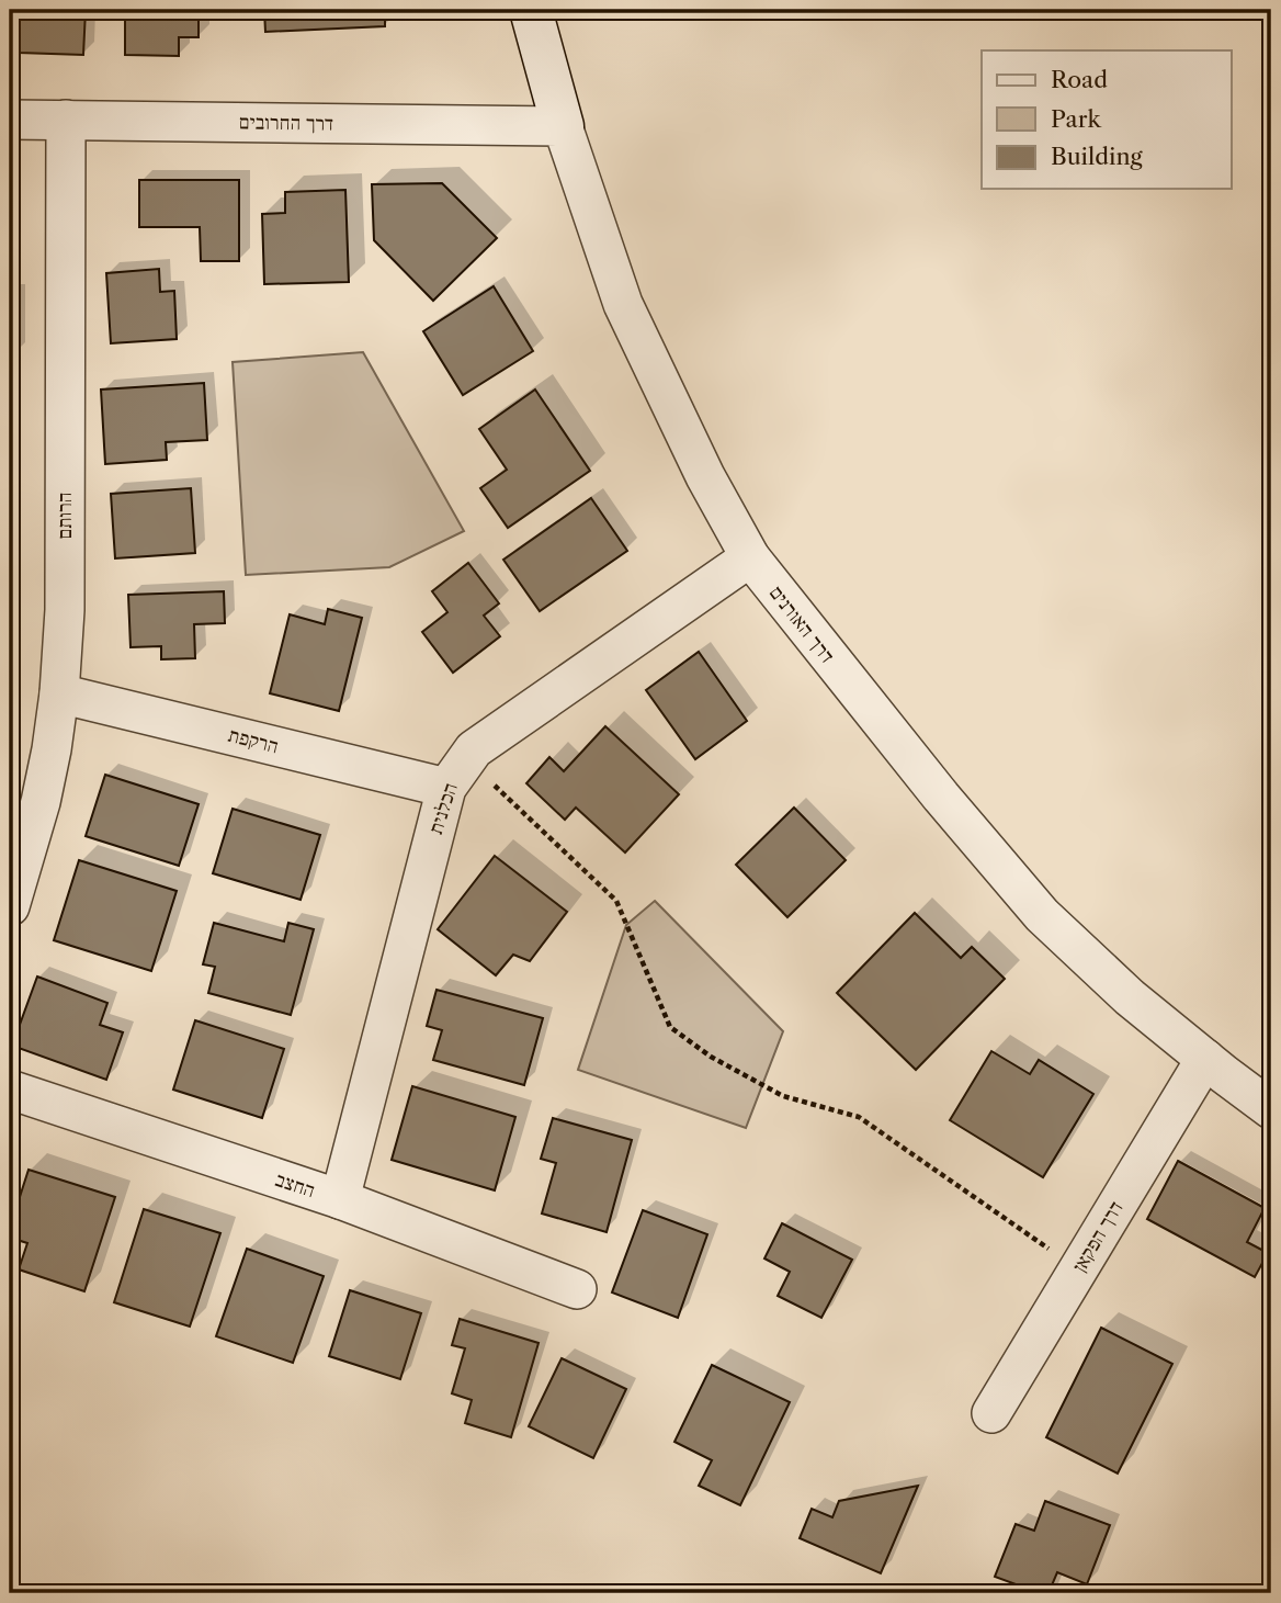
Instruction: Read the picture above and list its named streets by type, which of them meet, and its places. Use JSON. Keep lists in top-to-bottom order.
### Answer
{
  "streets": {
    "street": [
      "דרך החרובים",
      "הרותם",
      "דרך האורנים",
      "הרקפת",
      "הכלנית",
      "החצב",
      "דרך הפקאן"
    ]
  },
  "crossings": [
    ["דרך החרובים", "הרותם"],
    ["דרך החרובים", "דרך האורנים"],
    ["הרותם", "הרקפת"],
    ["דרך האורנים", "דרך הפקאן"],
    ["הרקפת", "הכלנית"],
    ["הכלנית", "החצב"]
  ],
  "legend": ["Road", "Park", "Building"]
}
